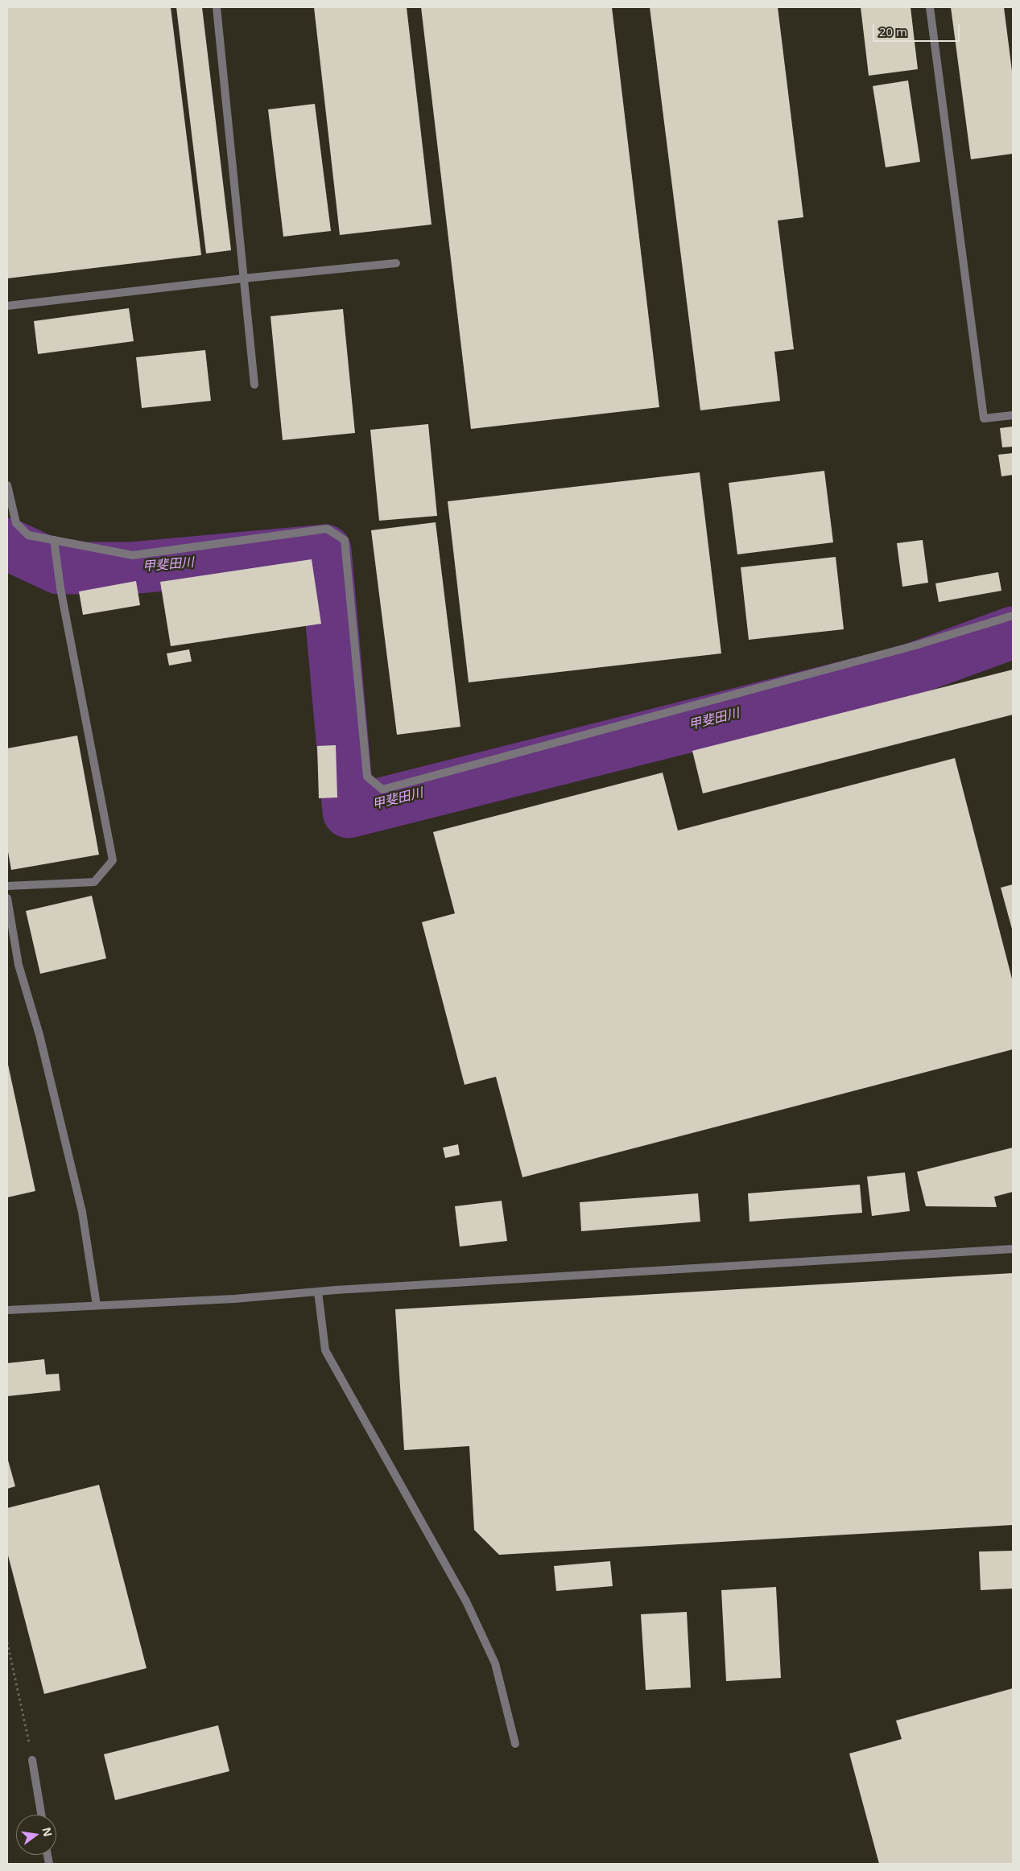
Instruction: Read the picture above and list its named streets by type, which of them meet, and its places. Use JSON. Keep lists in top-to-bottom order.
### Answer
{
  "water": ["甲斐田川"],
  "scale_bar": "20 m",
  "north": "right"
}
